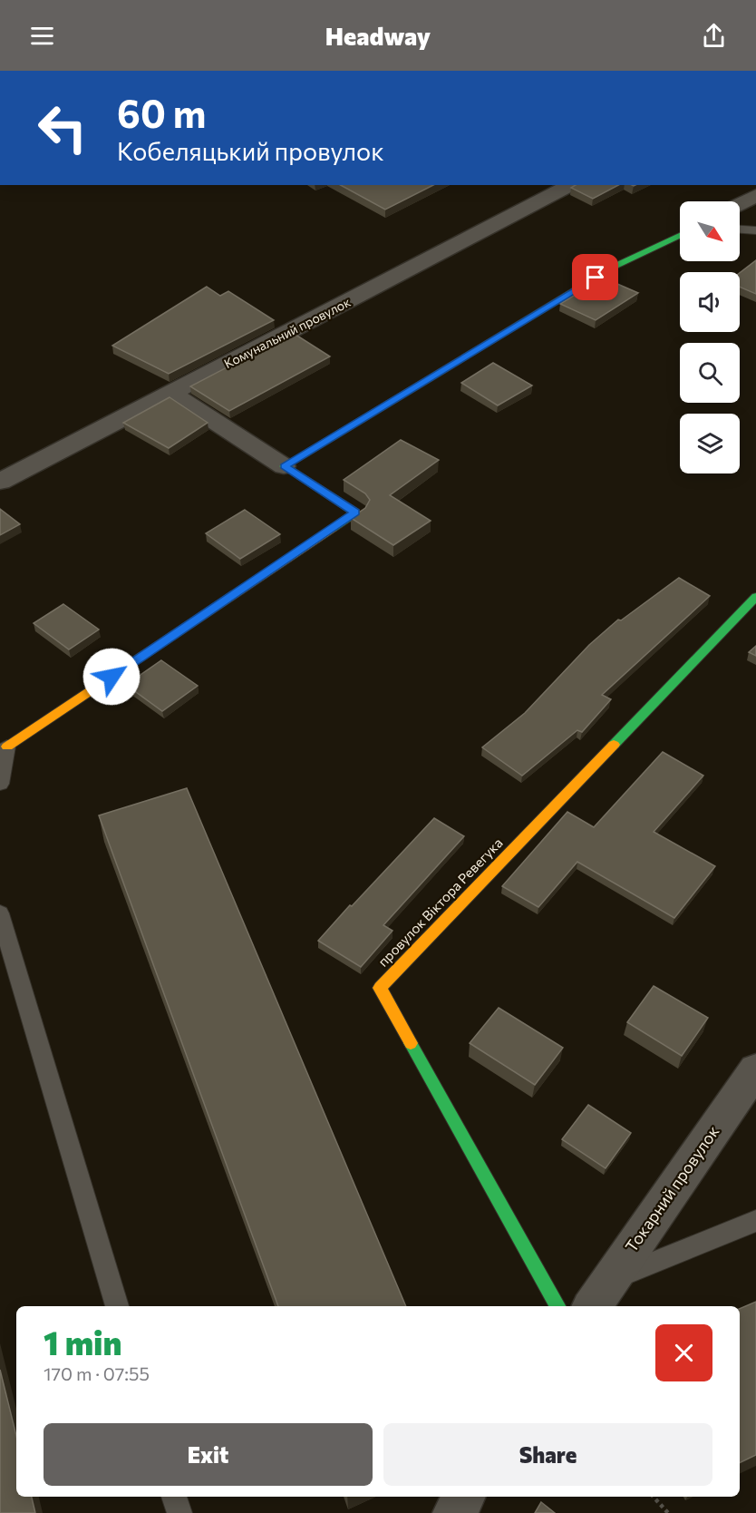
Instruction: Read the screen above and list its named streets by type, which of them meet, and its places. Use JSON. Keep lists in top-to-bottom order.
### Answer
{
  "streets": {
    "main road": ["провулок Віктора Ревегука"],
    "street": ["Комунальний провулок", "Токарний провулок"]
  },
  "north": "bottom right",
  "page": {
    "header": "Headway",
    "turn": ["60 m", "Кобеляцький провулок"],
    "heading": ["1 min", "170 m · 07:55"],
    "buttons": ["Exit", "Share"]
  }
}
